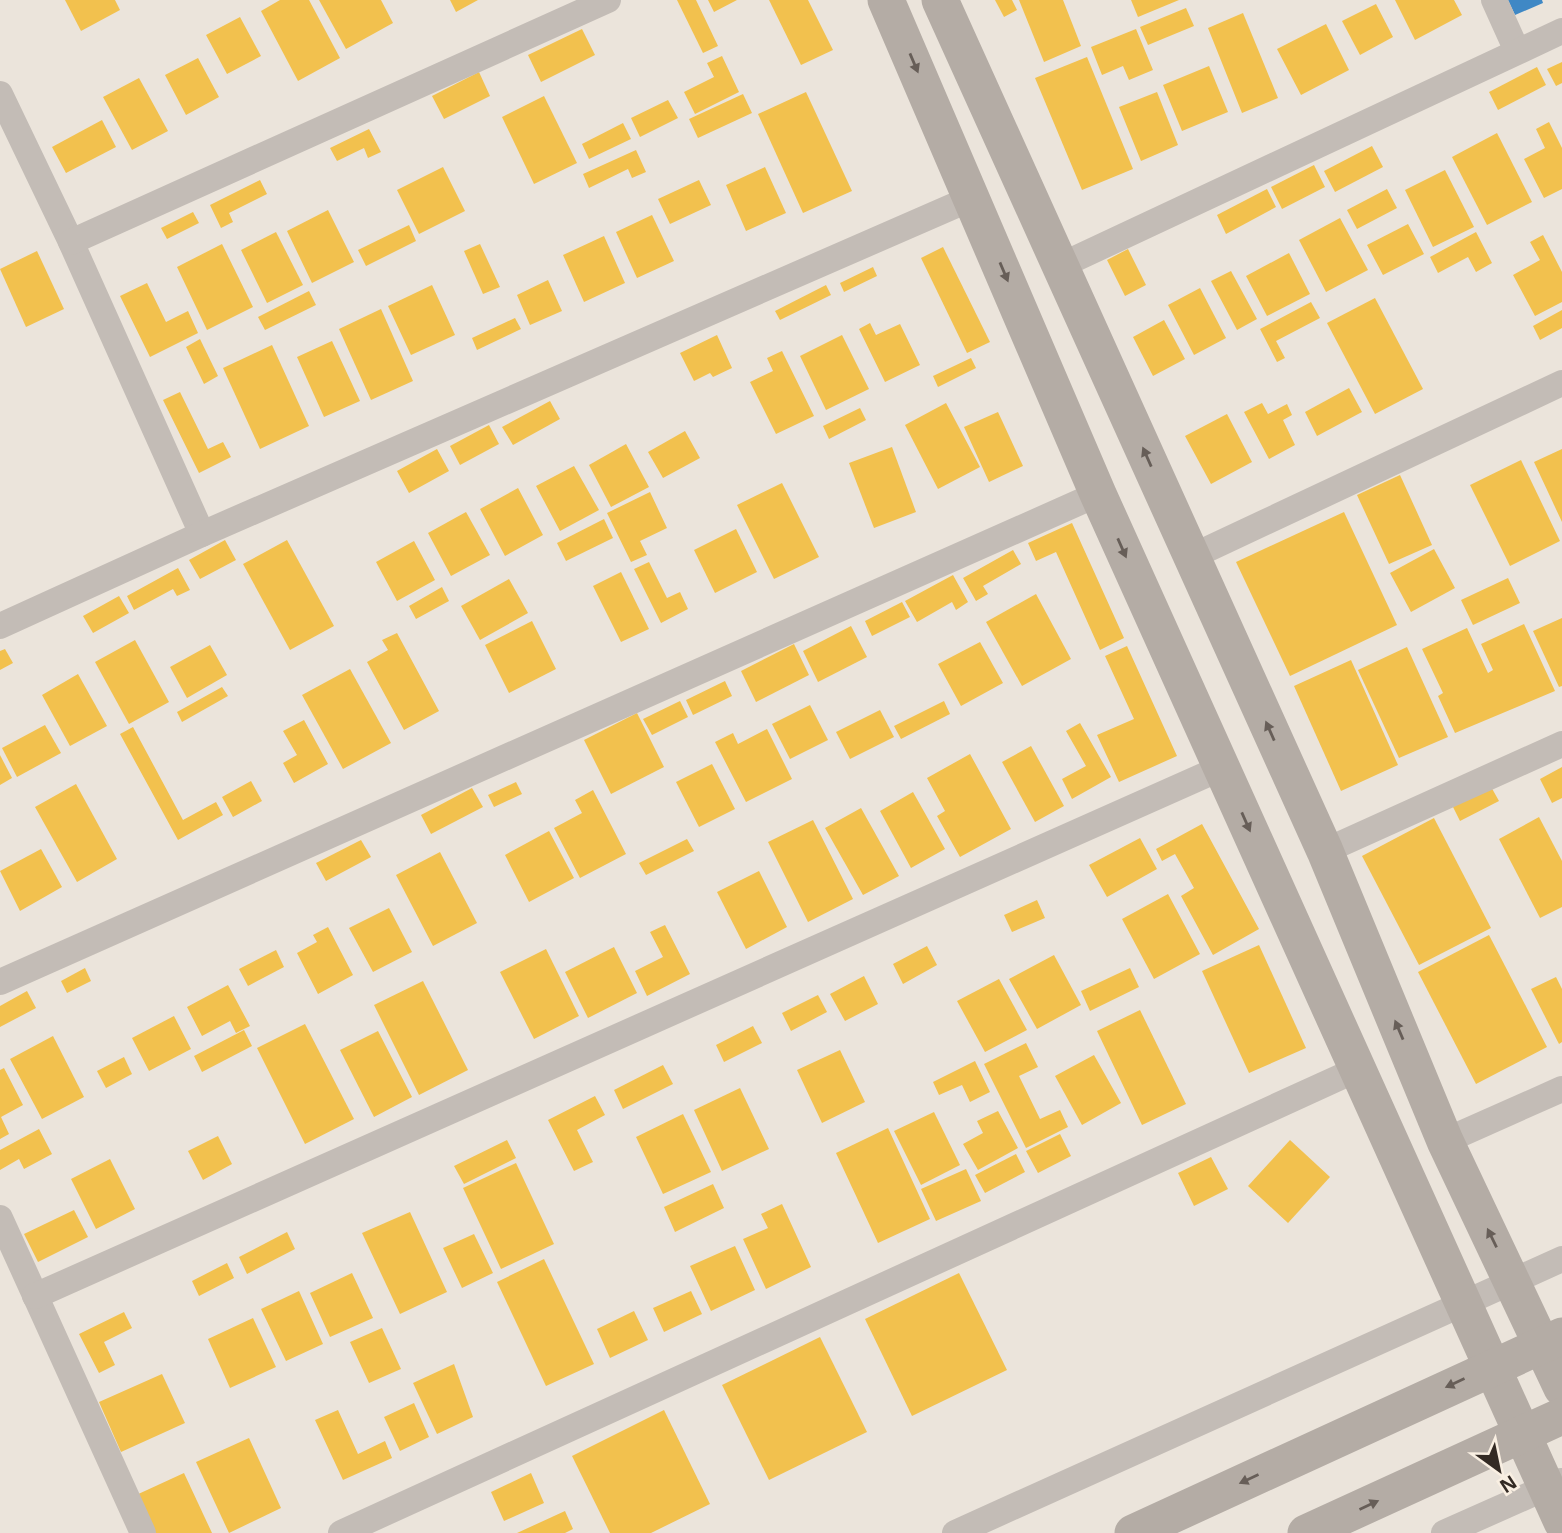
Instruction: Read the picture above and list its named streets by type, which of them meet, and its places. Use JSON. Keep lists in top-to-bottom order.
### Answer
{
  "north": "bottom right"
}
